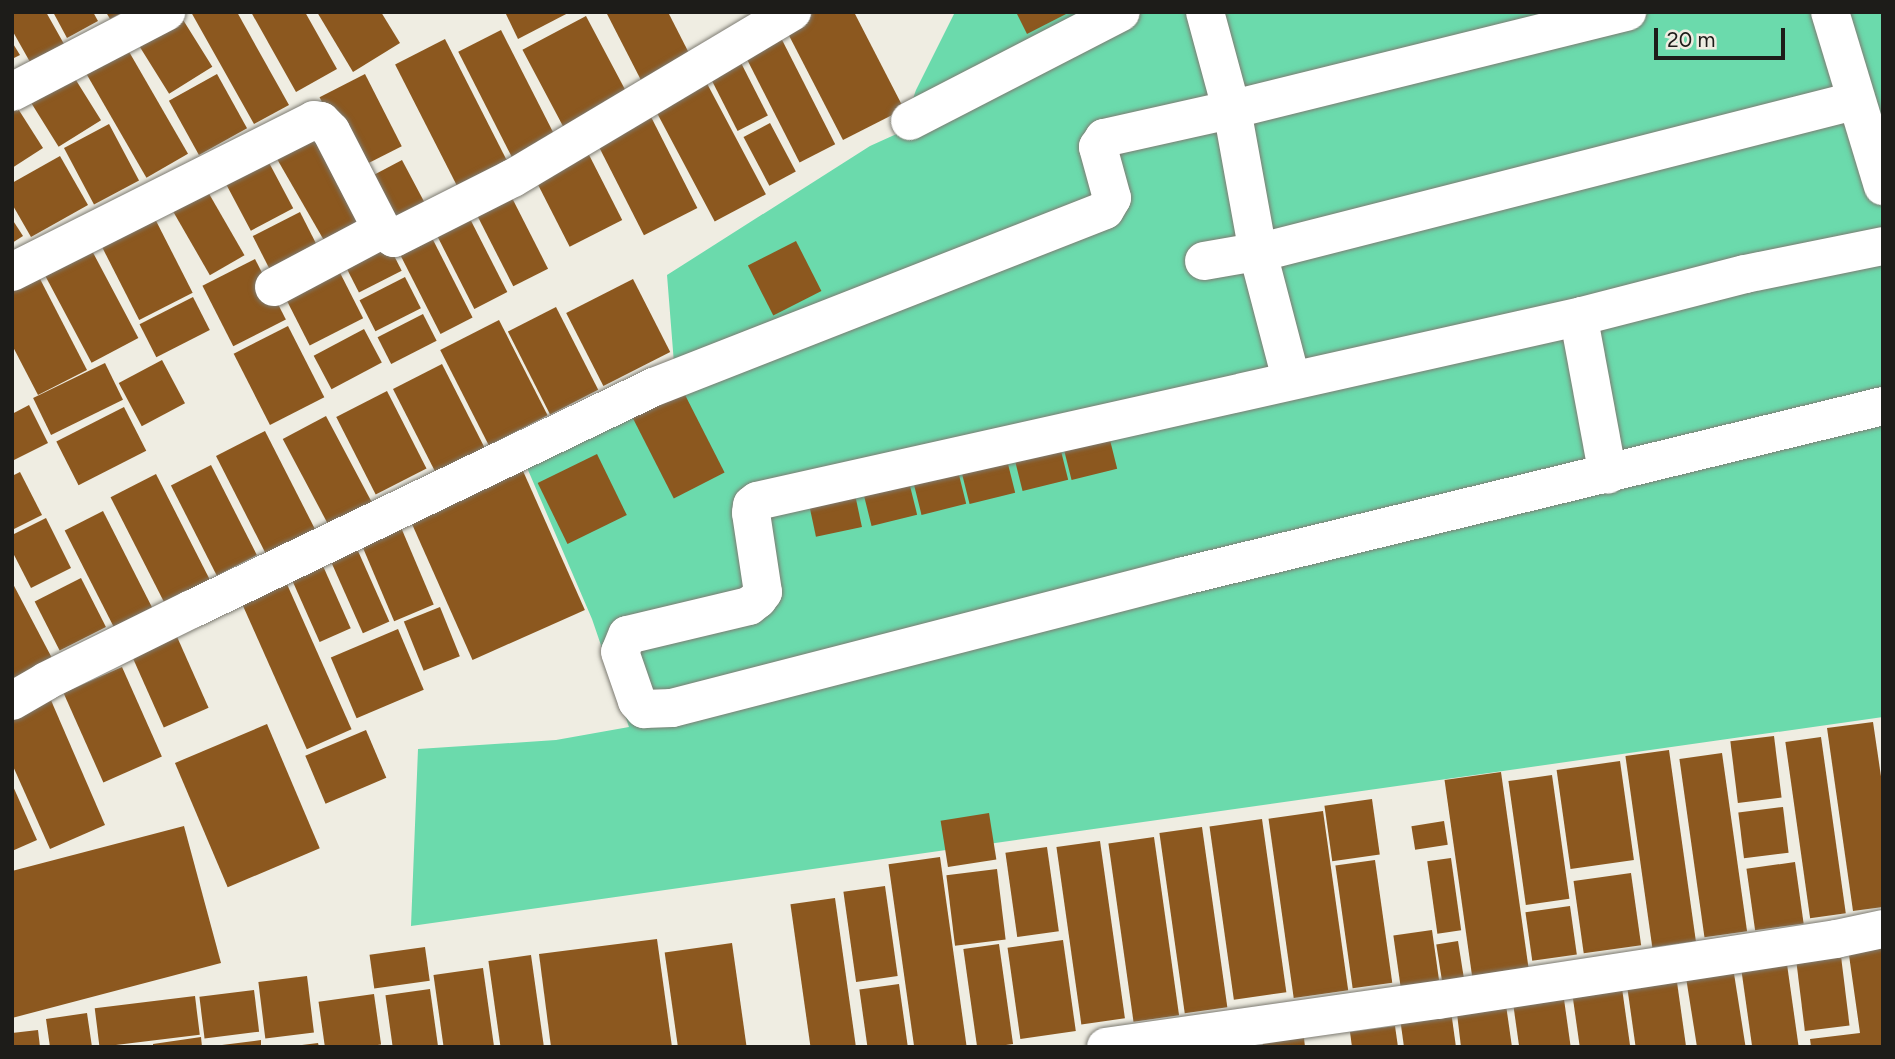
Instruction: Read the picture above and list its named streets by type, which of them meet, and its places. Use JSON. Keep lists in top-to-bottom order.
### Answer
{
  "scale_bar": "20 m"
}
